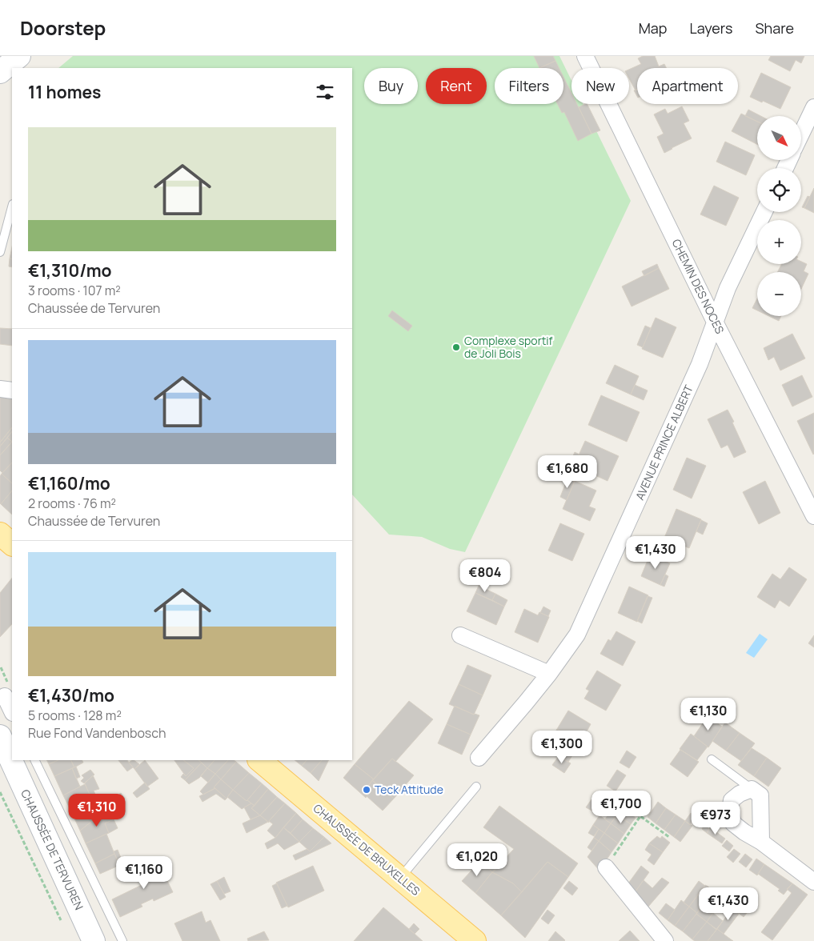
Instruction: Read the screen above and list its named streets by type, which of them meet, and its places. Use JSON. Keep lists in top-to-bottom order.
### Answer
{
  "streets": {
    "main road": ["CHAUSSÉE DE TERVUREN", "CHAUSSÉE DE BRUXELLES"],
    "street": ["CHEMIN DES NOCES", "AVENUE PRINCE ALBERT"]
  },
  "crossings": [
    ["CHEMIN DES NOCES", "AVENUE PRINCE ALBERT"]
  ],
  "places": ["Complexe sportif de Joli Bois", "Teck Attitude"],
  "north": "bottom right",
  "page": {
    "header": "Doorstep",
    "nav": ["Map", "Layers", "Share"],
    "chip": [
      "Buy",
      "Rent",
      "Filters",
      "New",
      "Apartment"
    ],
    "heading": "11 homes",
    "map_buttons": ["+", "−"],
    "list": [
      {
        "name": "€1,310/mo",
        "note": "3 rooms · 107 m² · Chaussée de Tervuren"
      },
      {
        "name": "€1,160/mo",
        "note": "2 rooms · 76 m² · Chaussée de Tervuren"
      },
      {
        "name": "€1,430/mo",
        "note": "5 rooms · 128 m² · Rue Fond Vandenbosch"
      }
    ],
    "price": [
      "€1,680",
      "€1,430",
      "€804",
      "€1,130",
      "€1,300",
      "€1,700",
      "€1,310",
      "€973",
      "€1,020",
      "€1,160",
      "€1,430"
    ]
  }
}
